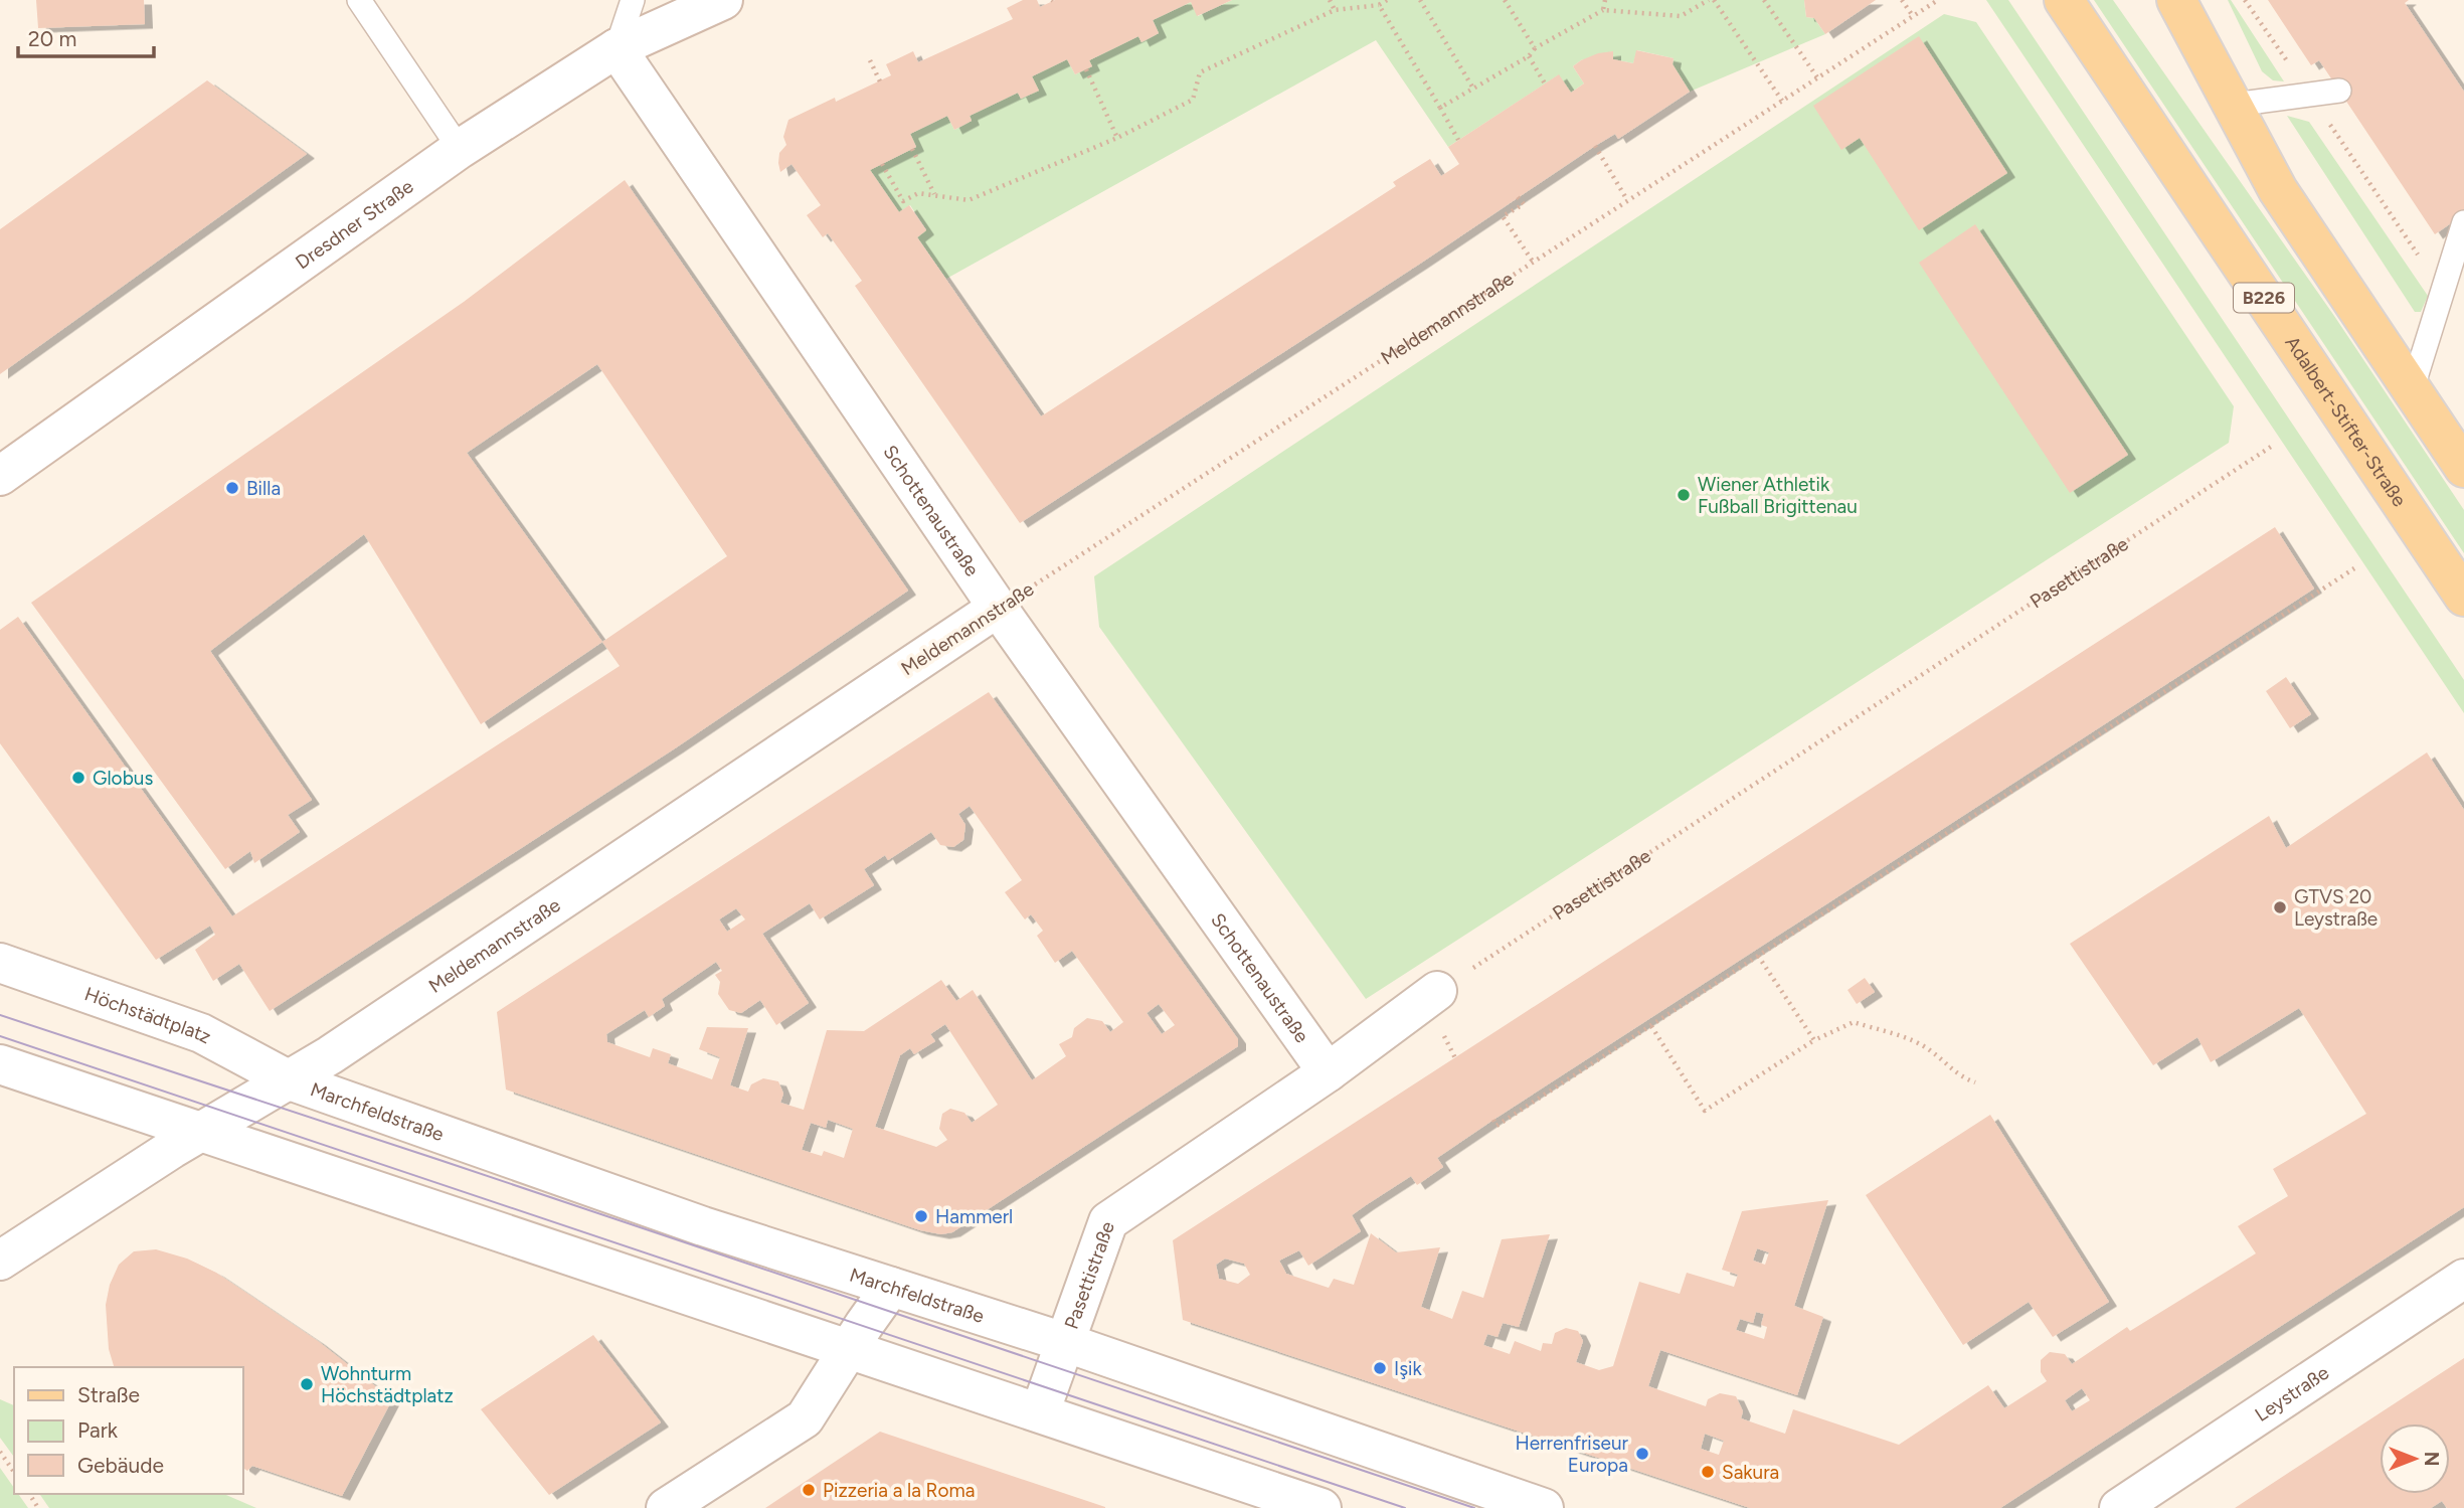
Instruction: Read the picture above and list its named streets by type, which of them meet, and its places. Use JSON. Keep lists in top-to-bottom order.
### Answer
{
  "streets": {
    "main road": ["B226", "Adalbert-Stifter-Straße"],
    "street": [
      "Dresdner Straße",
      "Meldemannstraße",
      "Schottenaustraße",
      "Pasettistraße",
      "Höchstädtplatz",
      "Marchfeldstraße",
      "Leystraße"
    ]
  },
  "crossings": [
    ["Dresdner Straße", "Schottenaustraße"],
    ["Meldemannstraße", "Schottenaustraße"],
    ["Meldemannstraße", "Höchstädtplatz"],
    ["Meldemannstraße", "Marchfeldstraße"],
    ["Schottenaustraße", "Pasettistraße"],
    ["Pasettistraße", "Marchfeldstraße"],
    ["Höchstädtplatz", "Marchfeldstraße"]
  ],
  "places": [
    "Billa",
    "Wiener Athletik Fußball Brigittenau",
    "Globus",
    "GTVS 20 Leystraße",
    "Hammerl",
    "Işik",
    "Wohnturm Höchstädtplatz",
    "Herrenfriseur Europa",
    "Sakura",
    "Pizzeria a la Roma"
  ],
  "legend": ["Straße", "Park", "Gebäude"],
  "scale_bar": "20 m",
  "north": "right"
}
